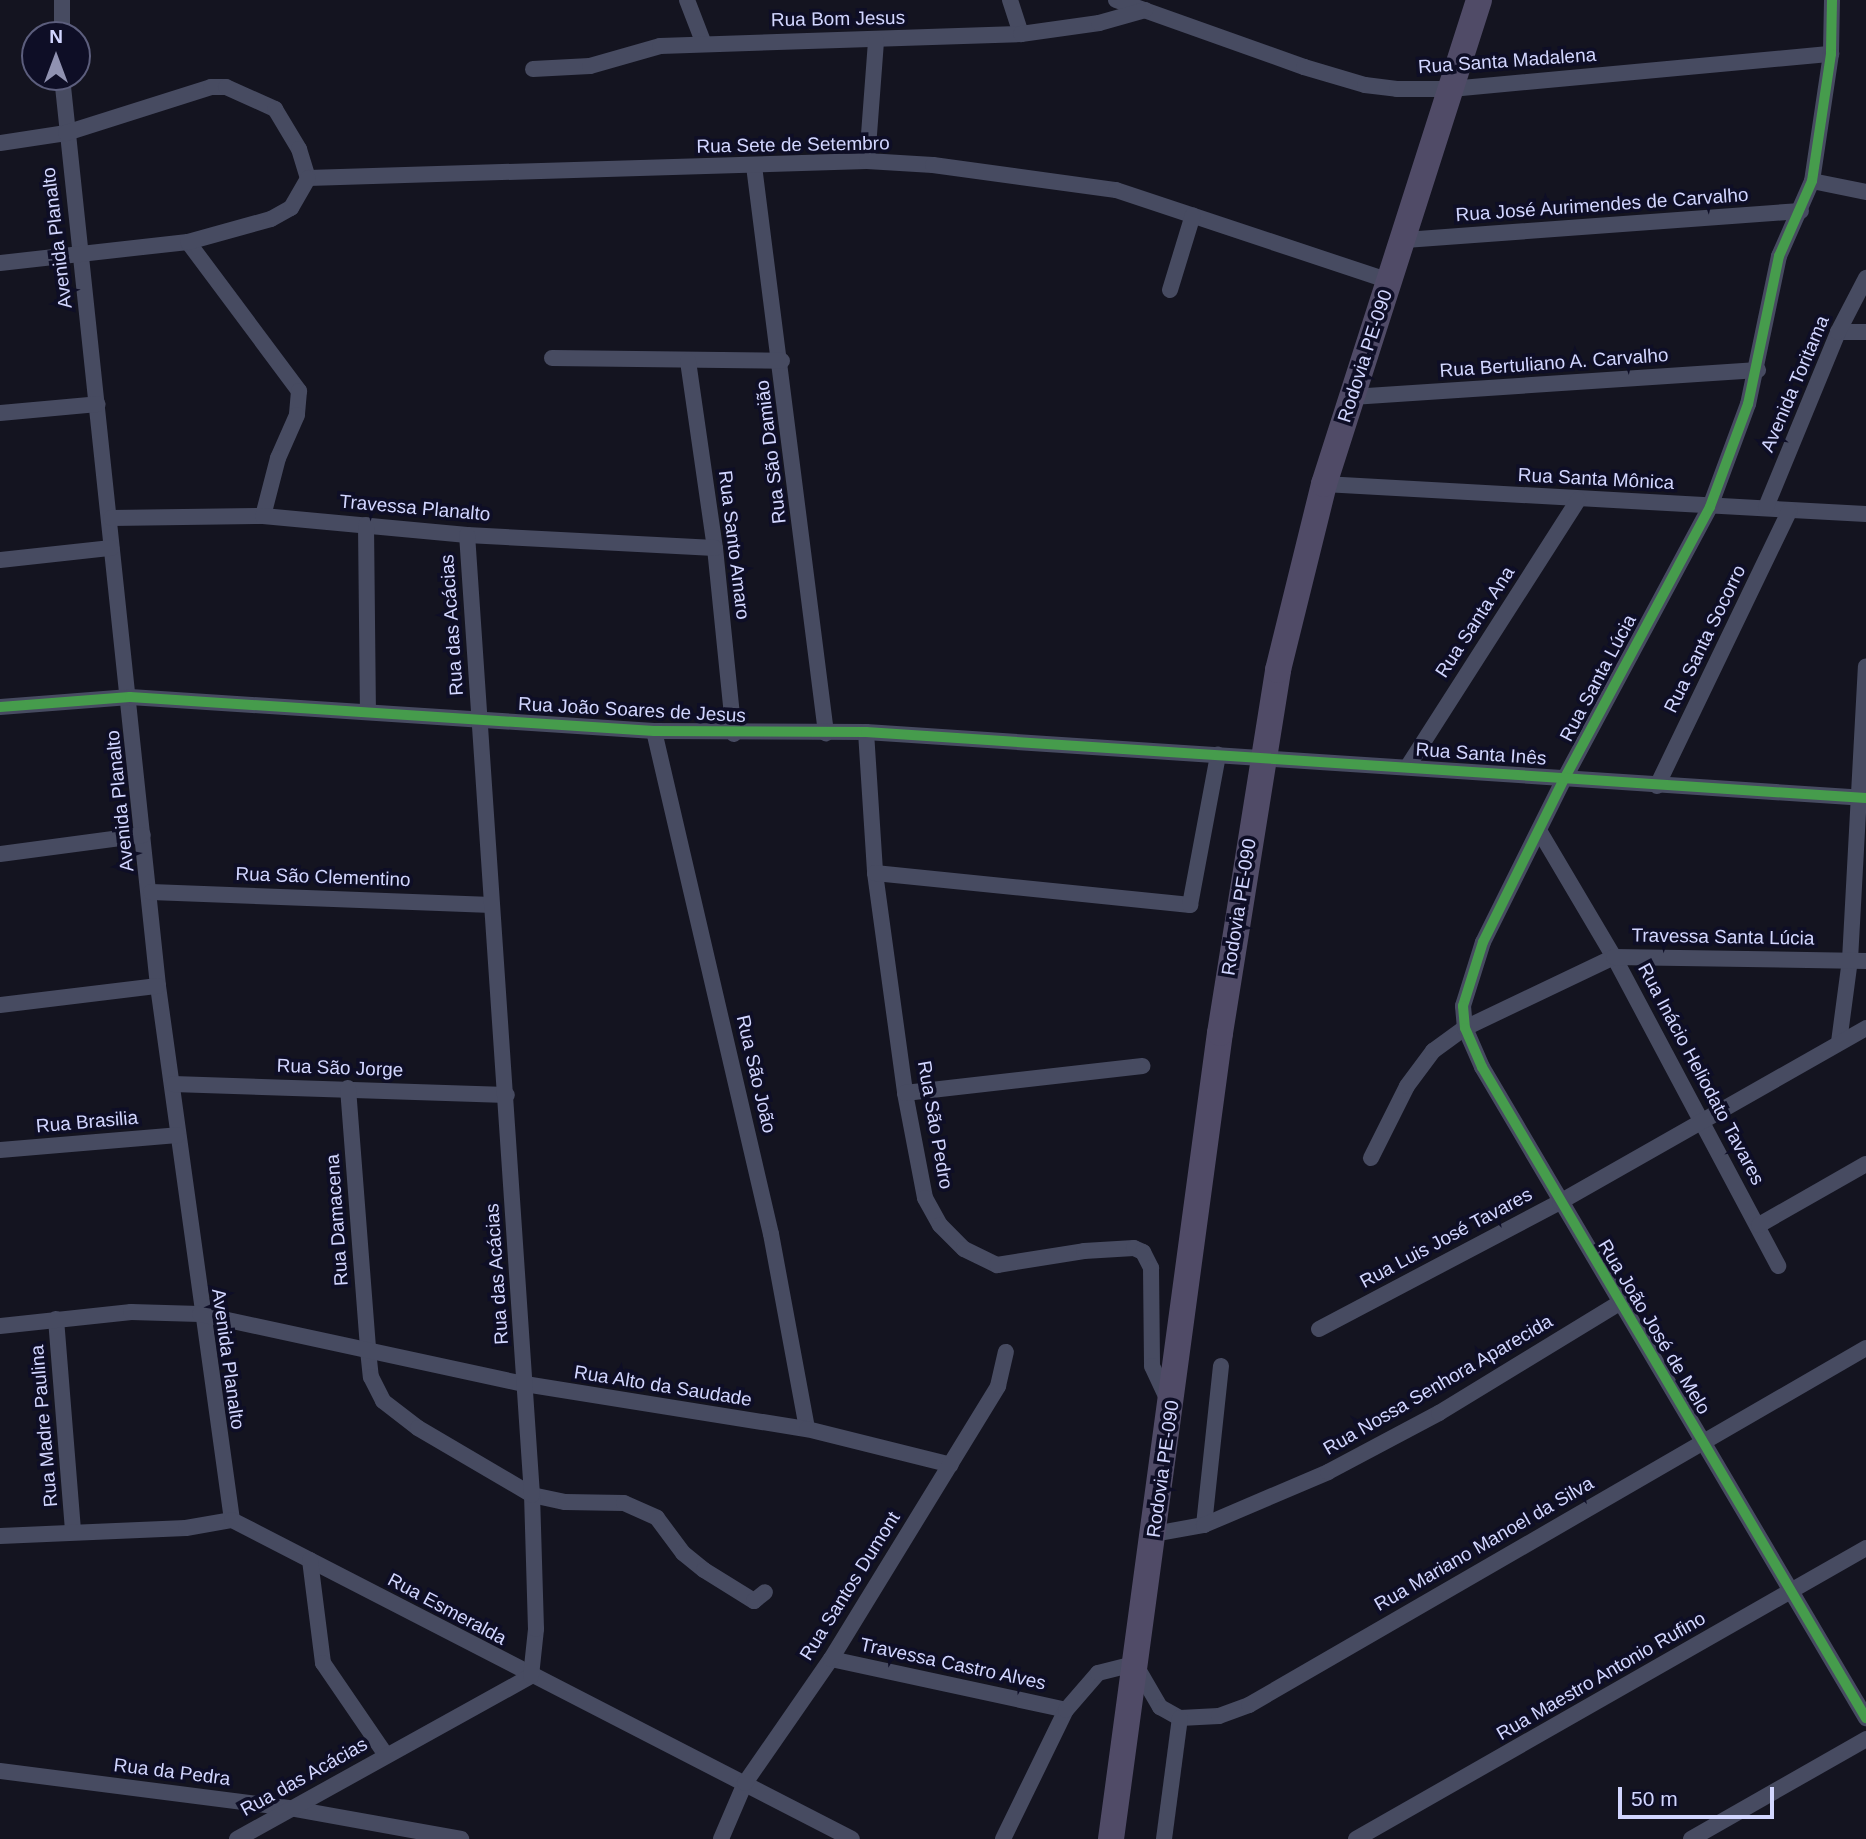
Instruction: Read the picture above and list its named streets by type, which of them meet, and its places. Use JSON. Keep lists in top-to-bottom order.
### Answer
{
  "streets": {
    "main road": ["Rodovia PE-090"],
    "street": [
      "Rua Bom Jesus",
      "Rua Santa Madalena",
      "Rua Sete de Setembro",
      "Rua José Aurimendes de Carvalho",
      "Avenida Planalto",
      "Rua Bertuliano A. Carvalho",
      "Avenida Toritama",
      "Rua São Damião",
      "Rua Santa Mônica",
      "Travessa Planalto",
      "Rua Santo Amaro",
      "Rua Santa Ana",
      "Rua das Acácias",
      "Rua Santa Socorro",
      "Rua Santa Lúcia",
      "Rua João Soares de Jesus",
      "Rua Santa Inês",
      "Rua São Clementino",
      "Travessa Santa Lúcia",
      "Rua São Jorge",
      "Rua São João",
      "Rua Inácio Heliodato Tavares",
      "Rua Brasilia",
      "Rua São Pedro",
      "Rua Damacena",
      "Rua Luis José Tavares",
      "Rua João José de Melo",
      "Rua Nossa Senhora Aparecida",
      "Rua Alto da Saudade",
      "Rua Madre Paulina",
      "Rua Mariano Manoel da Silva",
      "Rua Santos Dumont",
      "Rua Esmeralda",
      "Travessa Castro Alves",
      "Rua Maestro Antonio Rufino",
      "Rua da Pedra"
    ]
  },
  "crossings": [
    ["Rua Bom Jesus", "Rua Santa Madalena"],
    ["Rua Santa Madalena", "Rodovia PE-090"],
    ["Rua Santa Madalena", "Avenida Toritama"],
    ["Rua Sete de Setembro", "Rodovia PE-090"],
    ["Rua Sete de Setembro", "Rua São Damião"],
    ["Rua José Aurimendes de Carvalho", "Rodovia PE-090"],
    ["Rua José Aurimendes de Carvalho", "Avenida Toritama"],
    ["Avenida Planalto", "Travessa Planalto"],
    ["Avenida Planalto", "Rua João Soares de Jesus"],
    ["Avenida Planalto", "Rua São Clementino"],
    ["Avenida Planalto", "Rua São Jorge"],
    ["Avenida Planalto", "Rua Brasilia"],
    ["Avenida Planalto", "Rua Alto da Saudade"],
    ["Avenida Planalto", "Rua Esmeralda"],
    ["Rodovia PE-090", "Rua Bertuliano A. Carvalho"],
    ["Rodovia PE-090", "Rua Santa Mônica"],
    ["Rodovia PE-090", "Rua João Soares de Jesus"],
    ["Rodovia PE-090", "Rua Santa Inês"],
    ["Rodovia PE-090", "Rua São Pedro"],
    ["Rodovia PE-090", "Rua Nossa Senhora Aparecida"],
    ["Rua Bertuliano A. Carvalho", "Avenida Toritama"],
    ["Avenida Toritama", "Rua Santa Mônica"],
    ["Avenida Toritama", "Rua Santa Lúcia"],
    ["Rua São Damião", "Rua João Soares de Jesus"],
    ["Rua Santa Mônica", "Rua Santa Ana"],
    ["Rua Santa Mônica", "Rua Santa Socorro"],
    ["Rua Santa Mônica", "Rua Santa Lúcia"],
    ["Travessa Planalto", "Rua Santo Amaro"],
    ["Travessa Planalto", "Rua das Acácias"],
    ["Rua Santo Amaro", "Rua João Soares de Jesus"],
    ["Rua Santa Ana", "Rua Santa Inês"],
    ["Rua das Acácias", "Rua João Soares de Jesus"],
    ["Rua das Acácias", "Rua São Clementino"],
    ["Rua das Acácias", "Rua São Jorge"],
    ["Rua das Acácias", "Rua Alto da Saudade"],
    ["Rua das Acácias", "Rua Esmeralda"],
    ["Rua das Acácias", "Rua da Pedra"],
    ["Rua Santa Socorro", "Rua Santa Inês"],
    ["Rua Santa Lúcia", "Rua Santa Inês"],
    ["Rua Santa Lúcia", "Rua Inácio Heliodato Tavares"],
    ["Rua Santa Lúcia", "Rua João José de Melo"],
    ["Rua João Soares de Jesus", "Rua Santa Inês"],
    ["Rua João Soares de Jesus", "Rua São João"],
    ["Rua João Soares de Jesus", "Rua São Pedro"],
    ["Travessa Santa Lúcia", "Rua Inácio Heliodato Tavares"],
    ["Travessa Santa Lúcia", "Rua João José de Melo"],
    ["Rua São Jorge", "Rua Damacena"],
    ["Rua São João", "Rua Alto da Saudade"],
    ["Rua Inácio Heliodato Tavares", "Rua Luis José Tavares"],
    ["Rua Damacena", "Rua Alto da Saudade"],
    ["Rua Luis José Tavares", "Rua João José de Melo"],
    ["Rua João José de Melo", "Rua Nossa Senhora Aparecida"],
    ["Rua João José de Melo", "Rua Mariano Manoel da Silva"],
    ["Rua João José de Melo", "Rua Maestro Antonio Rufino"],
    ["Rua Alto da Saudade", "Rua Madre Paulina"],
    ["Rua Alto da Saudade", "Rua Santos Dumont"],
    ["Rua Santos Dumont", "Rua Esmeralda"],
    ["Rua Santos Dumont", "Travessa Castro Alves"]
  ],
  "scale_bar": "50 m",
  "north": "top"
}
